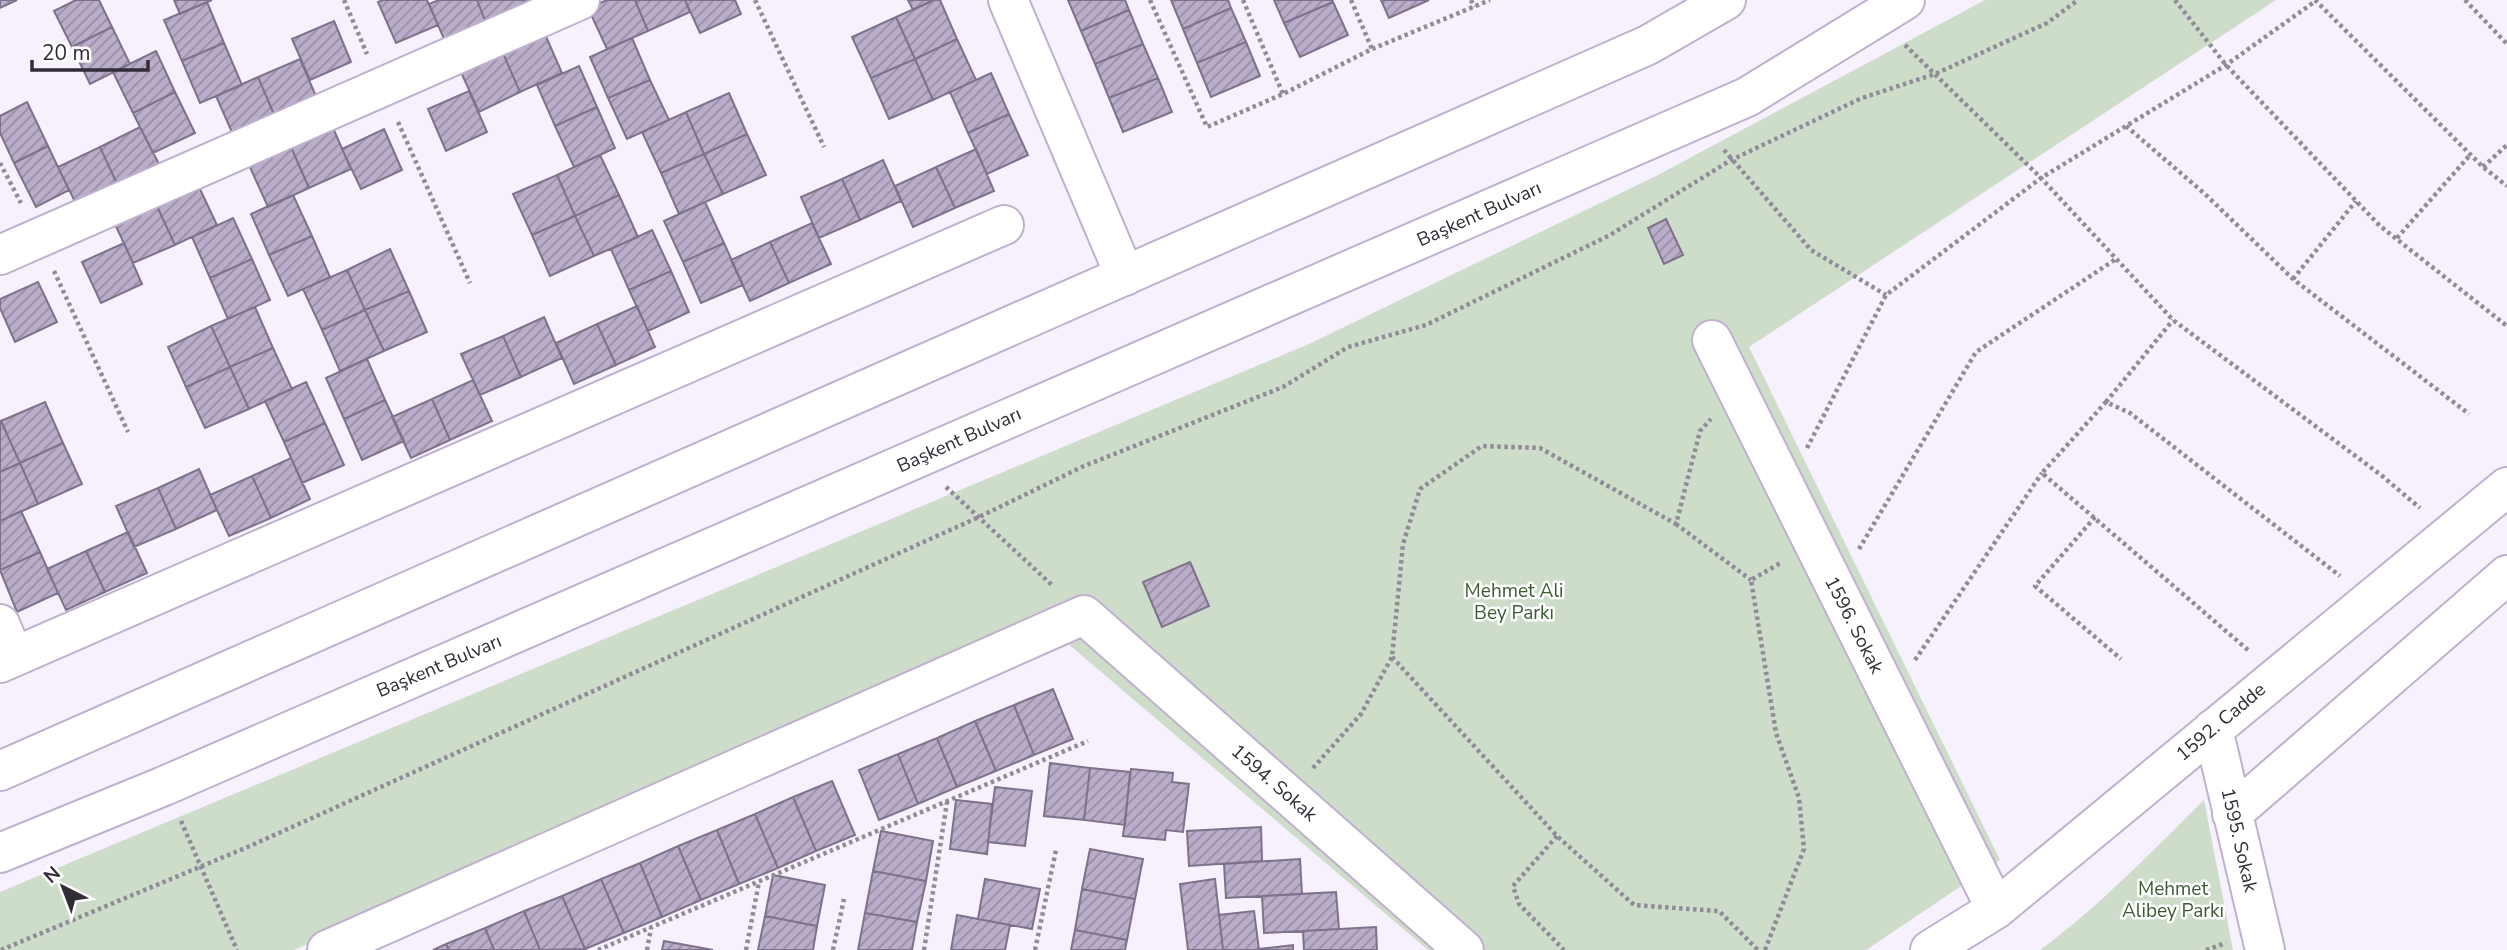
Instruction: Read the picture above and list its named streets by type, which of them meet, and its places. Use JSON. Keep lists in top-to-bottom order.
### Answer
{
  "streets": {
    "street": [
      "Başkent Bulvarı",
      "1596. Sokak",
      "1592. Cadde",
      "1594. Sokak",
      "1595. Sokak"
    ]
  },
  "crossings": [
    ["1596. Sokak", "1592. Cadde"],
    ["1592. Cadde", "1595. Sokak"]
  ],
  "parks": ["Mehmet Ali Bey Parkı", "Mehmet Alibey Parkı"],
  "scale_bar": "20 m",
  "north": "top left"
}
